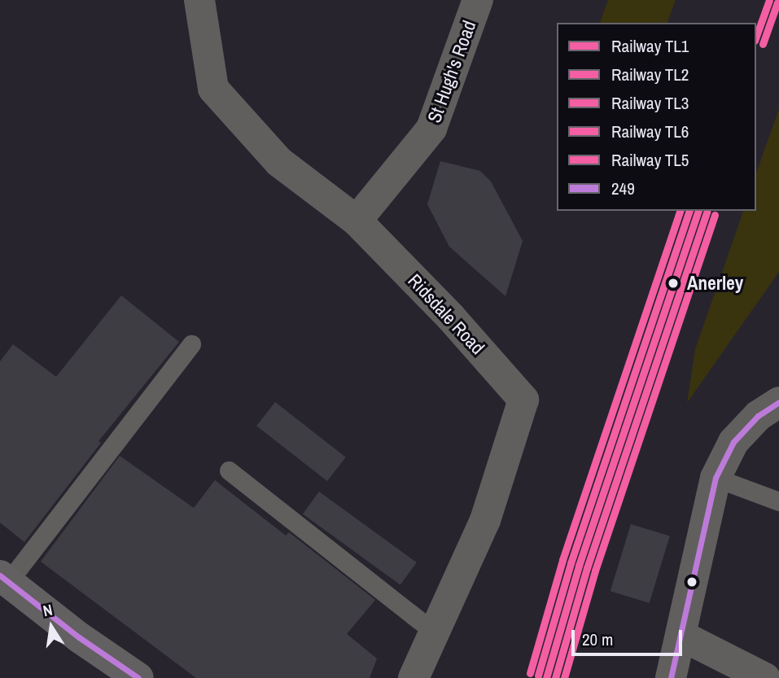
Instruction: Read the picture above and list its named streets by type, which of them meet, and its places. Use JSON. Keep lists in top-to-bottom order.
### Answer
{
  "streets": {
    "street": ["St Hugh's Road", "Ridsdale Road"]
  },
  "crossings": [
    ["St Hugh's Road", "Ridsdale Road"]
  ],
  "places": ["Anerley"],
  "lines": [
    "rail line TL1",
    "rail line TL2",
    "rail line TL3",
    "rail line TL5",
    "rail line TL6",
    "transit line 249"
  ],
  "legend": [
    "Railway TL1",
    "Railway TL2",
    "Railway TL3",
    "Railway TL6",
    "Railway TL5",
    "249"
  ],
  "scale_bar": "20 m",
  "north": "top"
}
